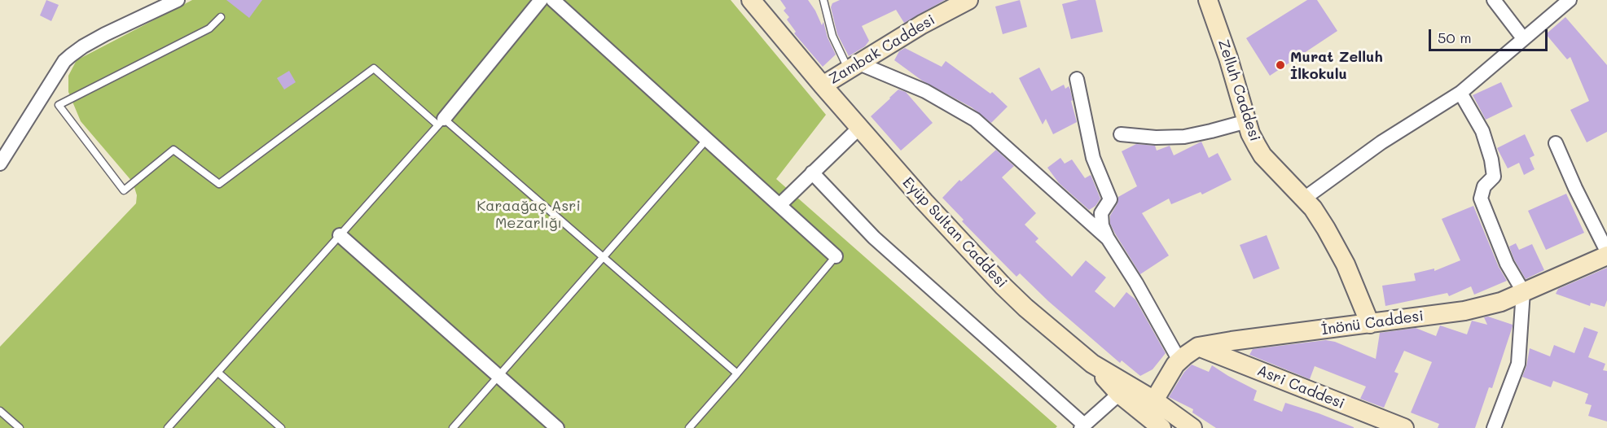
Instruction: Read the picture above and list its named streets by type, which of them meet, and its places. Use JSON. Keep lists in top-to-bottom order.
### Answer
{
  "streets": {
    "street": [
      "Zambak Caddesi",
      "Zelluh Caddesi",
      "Eyüp Sultan Caddesi",
      "İnönü Caddesi",
      "Asri Caddesi"
    ]
  },
  "crossings": [
    ["Zambak Caddesi", "Eyüp Sultan Caddesi"],
    ["Zelluh Caddesi", "İnönü Caddesi"],
    ["Eyüp Sultan Caddesi", "İnönü Caddesi"],
    ["İnönü Caddesi", "Asri Caddesi"]
  ],
  "parks": ["Karaağaç Asri Mezarlığı"],
  "places": ["Murat Zelluh İlkokulu"],
  "scale_bar": "50 m"
}
